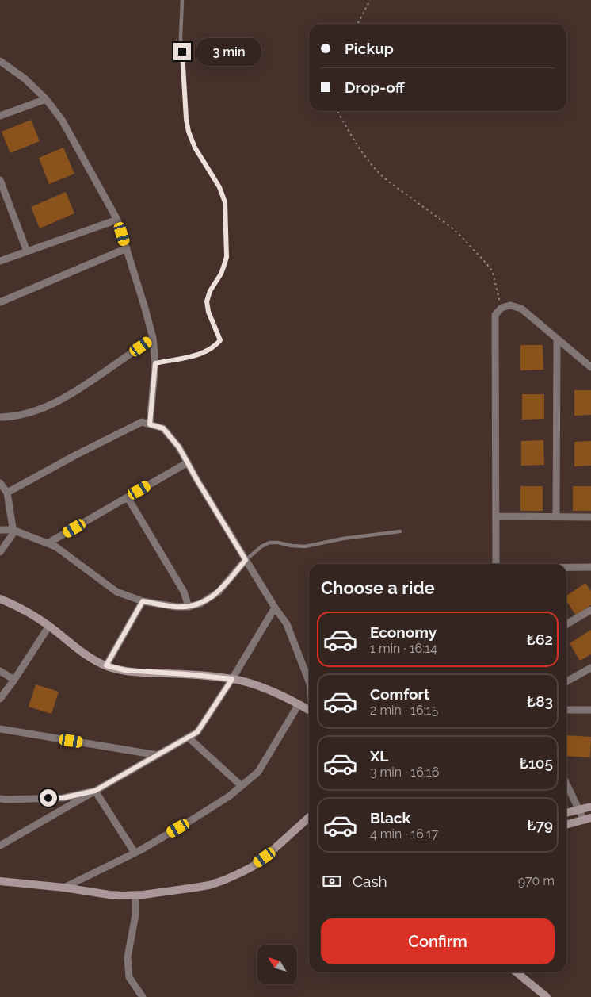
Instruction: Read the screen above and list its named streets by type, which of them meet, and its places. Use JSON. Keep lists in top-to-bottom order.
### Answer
{
  "north": "top left",
  "page": {
    "banner": ["Pickup", "Drop-off"],
    "bubble": "3 min",
    "heading": "Choose a ride",
    "list": [
      {
        "name": "Economy",
        "note": "1 min · 16:14",
        "value": "₺62"
      },
      {
        "name": "Comfort",
        "note": "2 min · 16:15",
        "value": "₺83"
      },
      {
        "name": "XL",
        "note": "3 min · 16:16",
        "value": "₺105"
      },
      {
        "name": "Black",
        "note": "4 min · 16:17",
        "value": "₺79"
      }
    ],
    "pay": ["Cash", "970 m"],
    "buttons": "Confirm"
  }
}
